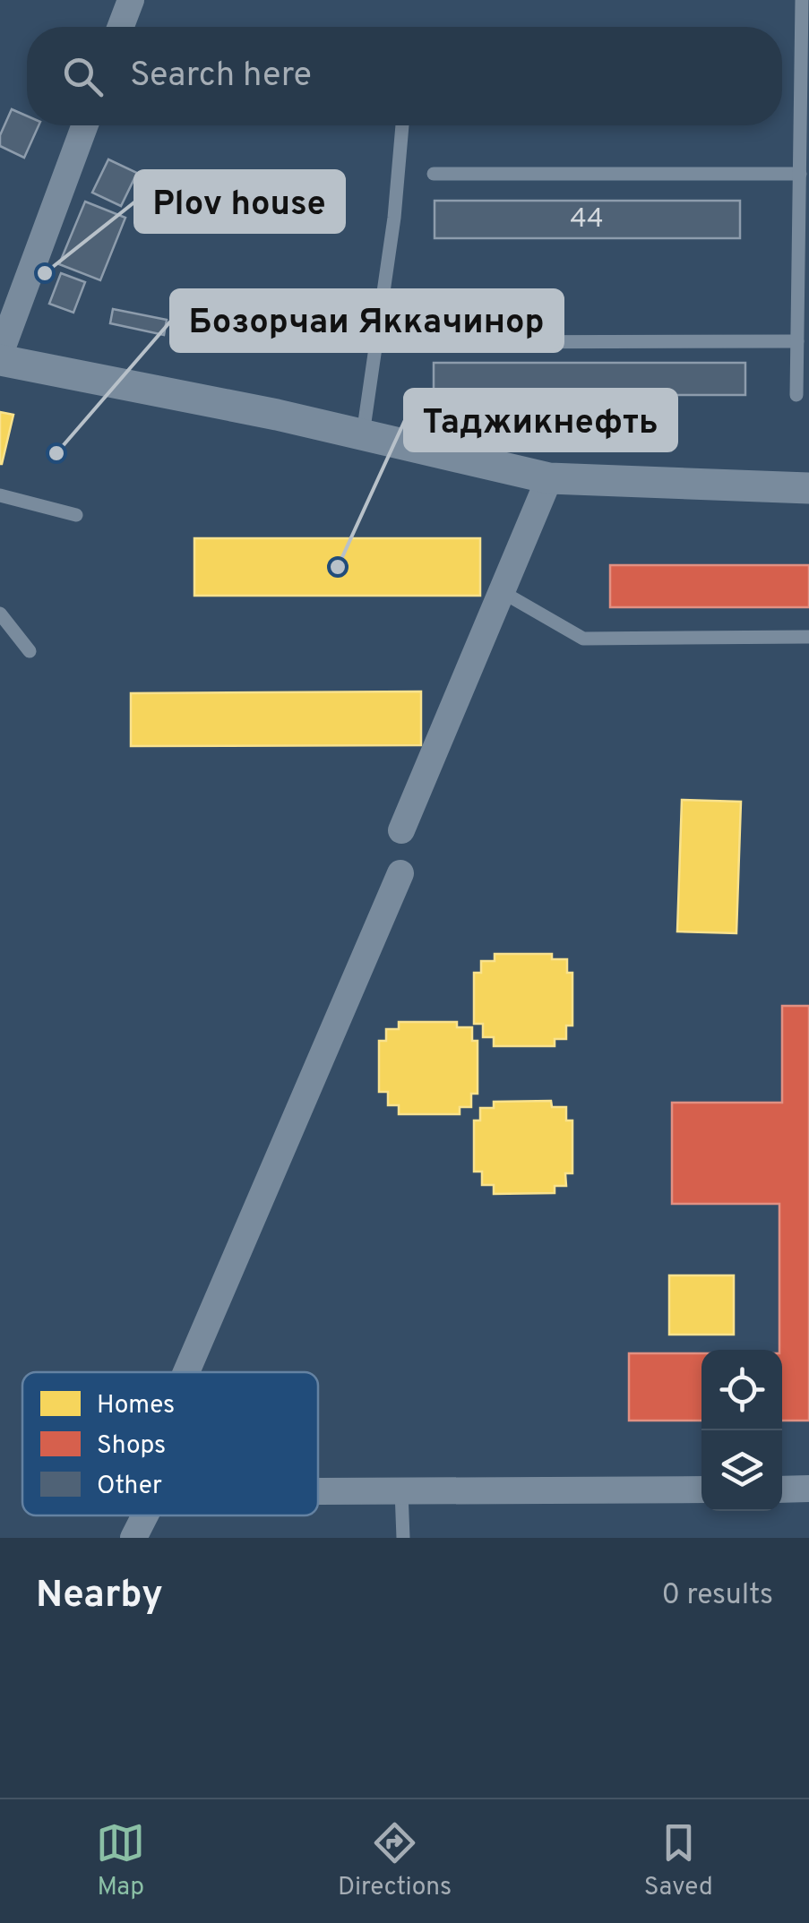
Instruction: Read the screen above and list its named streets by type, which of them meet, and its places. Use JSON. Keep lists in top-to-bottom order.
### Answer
{
  "places": ["Plov house", "Бозорчаи Яккачинор", "Таджикнефть"],
  "house_numbers": ["44"],
  "legend": ["Homes", "Shops", "Other"],
  "page": {
    "search": "Search here",
    "heading": ["Nearby", "0 results"],
    "nav": ["Map", "Directions", "Saved"]
  }
}
